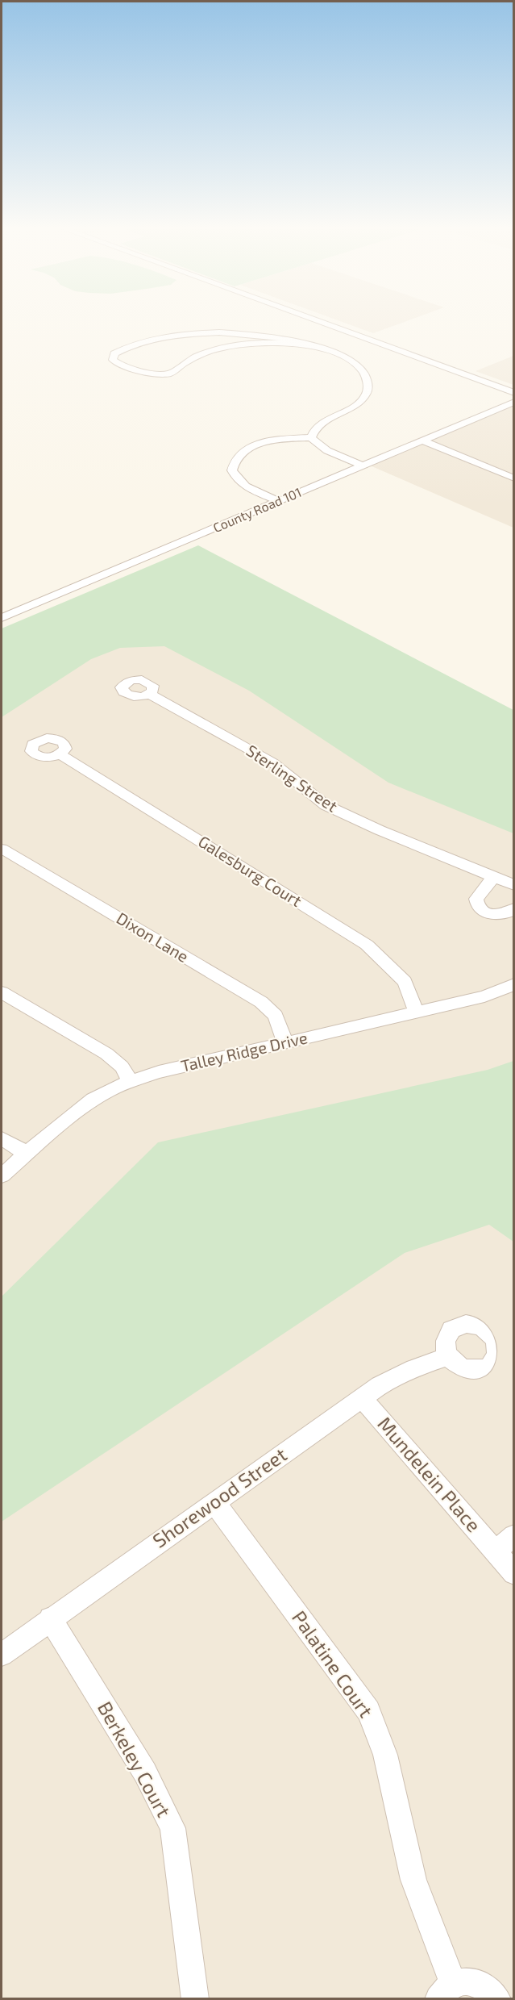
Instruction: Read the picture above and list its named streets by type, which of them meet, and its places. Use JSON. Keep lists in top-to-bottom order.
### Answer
{
  "streets": {
    "street": [
      "County Road 101",
      "Sterling Street",
      "Galesburg Court",
      "Dixon Lane",
      "Talley Ridge Drive",
      "Mundelein Place",
      "Shorewood Street",
      "Palatine Court",
      "Berkeley Court"
    ]
  },
  "crossings": [
    ["Galesburg Court", "Talley Ridge Drive"],
    ["Dixon Lane", "Talley Ridge Drive"],
    ["Mundelein Place", "Shorewood Street"],
    ["Shorewood Street", "Palatine Court"],
    ["Shorewood Street", "Berkeley Court"]
  ]
}
